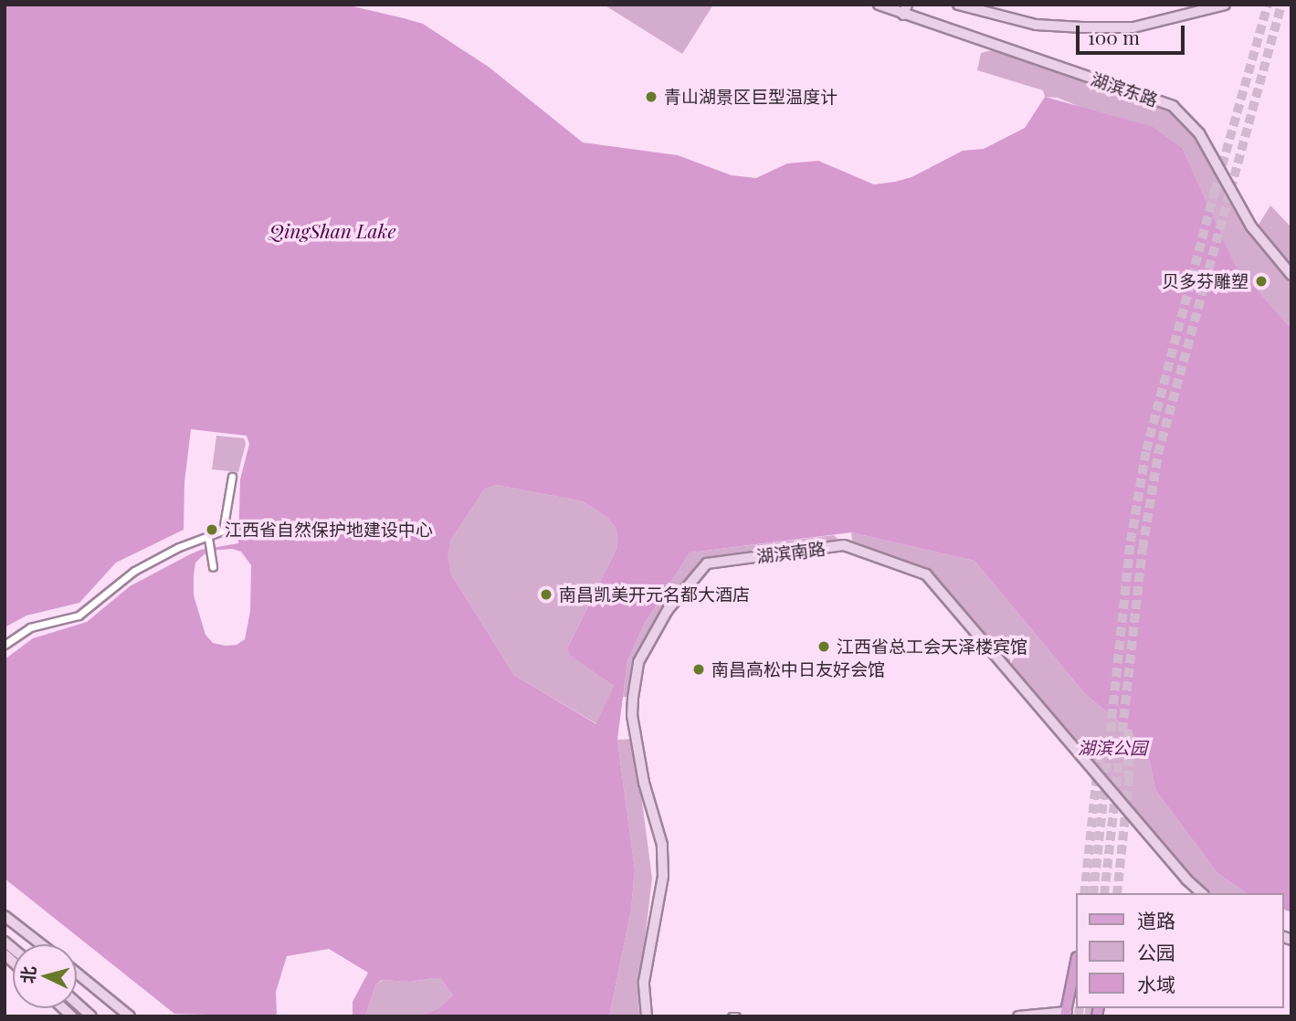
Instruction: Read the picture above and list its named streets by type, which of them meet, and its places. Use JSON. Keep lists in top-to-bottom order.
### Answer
{
  "streets": {
    "street": ["湖滨东路", "湖滨南路"]
  },
  "water": ["QingShan Lake"],
  "parks": ["湖滨公园"],
  "places": [
    "青山湖景区巨型温度计",
    "贝多芬雕塑",
    "江西省自然保护地建设中心",
    "南昌凯美开元名都大酒店",
    "江西省总工会天泽楼宾馆",
    "南昌高松中日友好会馆"
  ],
  "legend": ["道路", "公园", "水域"],
  "scale_bar": "100 m",
  "north": "left"
}
